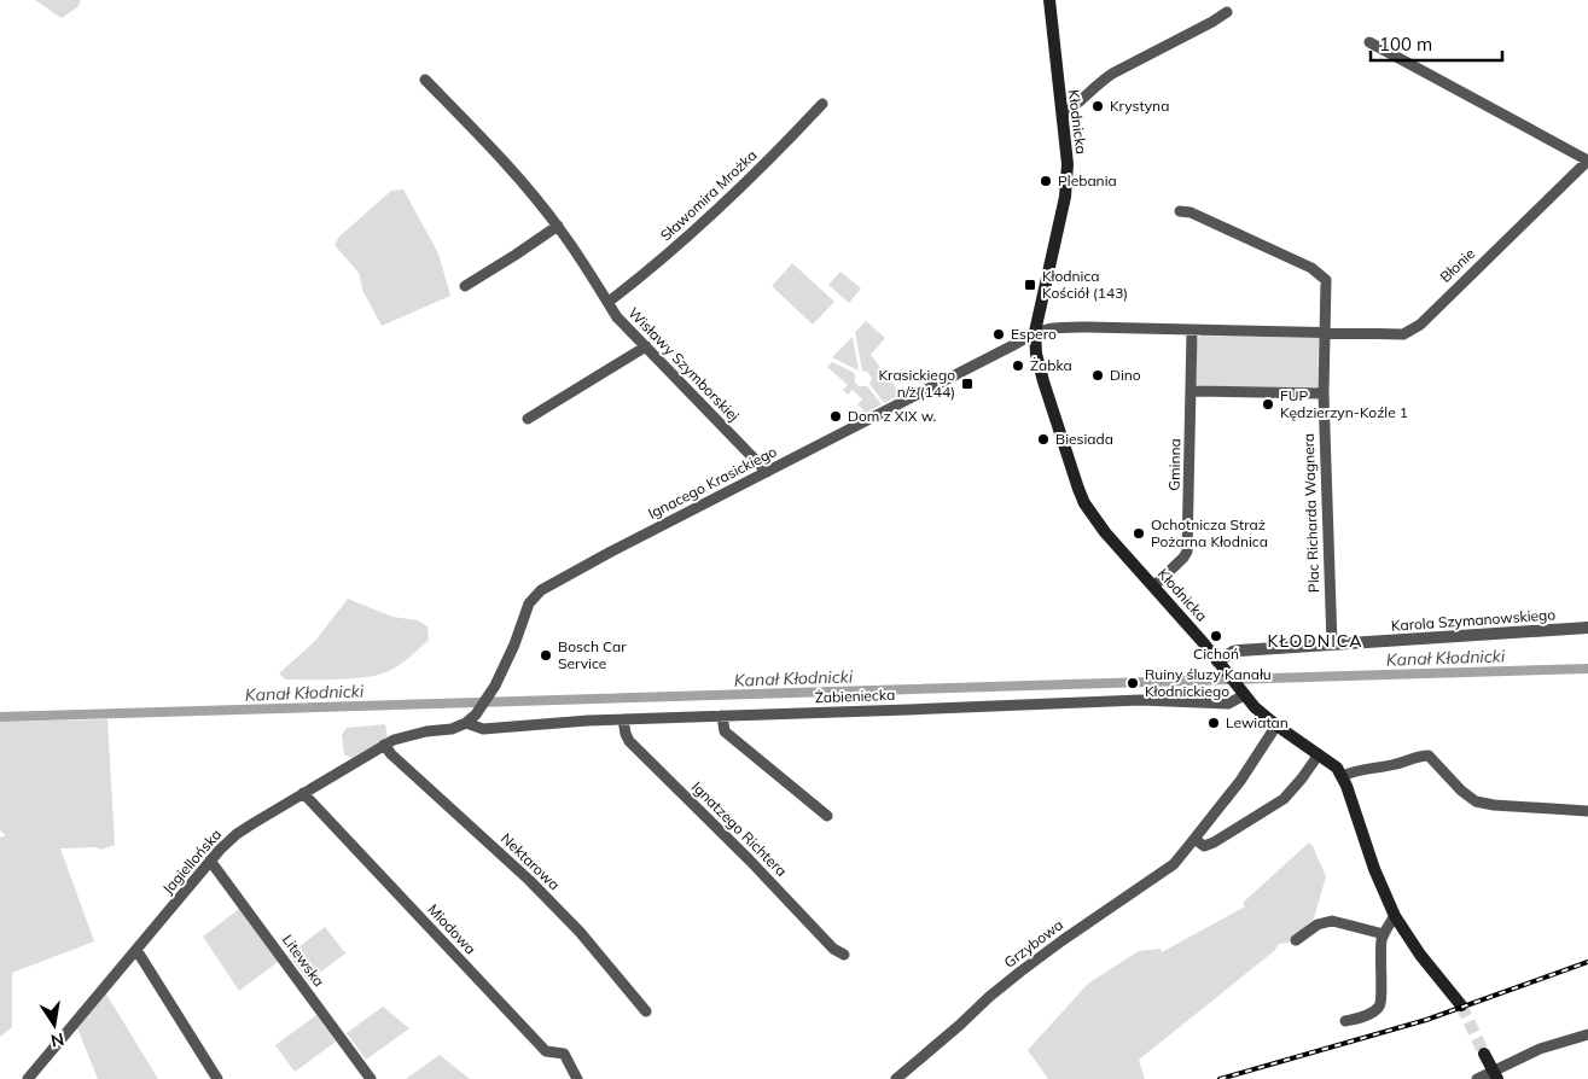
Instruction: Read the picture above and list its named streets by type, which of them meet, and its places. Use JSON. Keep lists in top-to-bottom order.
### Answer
{
  "streets": {
    "main road": ["Kłodnicka"],
    "street": [
      "Sławomira Mrożka",
      "Błonie",
      "Wisławy Szymborskiej",
      "Gminna",
      "Ignacego Krasickiego",
      "Plac Richarda Wagnera",
      "Karola Szymanowskiego",
      "Żabieniecka",
      "Ignatzego Richtera",
      "Jagiellońska",
      "Nektarowa",
      "Miodowa",
      "Grzybowa",
      "Litewska"
    ]
  },
  "crossings": [
    ["Kłodnicka", "Gminna"],
    ["Kłodnicka", "Ignacego Krasickiego"],
    ["Kłodnicka", "Karola Szymanowskiego"],
    ["Kłodnicka", "Żabieniecka"],
    ["Kłodnicka", "Grzybowa"],
    ["Sławomira Mrożka", "Wisławy Szymborskiej"],
    ["Błonie", "Plac Richarda Wagnera"],
    ["Wisławy Szymborskiej", "Ignacego Krasickiego"],
    ["Ignacego Krasickiego", "Żabieniecka"],
    ["Ignacego Krasickiego", "Jagiellońska"],
    ["Plac Richarda Wagnera", "Karola Szymanowskiego"],
    ["Żabieniecka", "Ignatzego Richtera"],
    ["Żabieniecka", "Jagiellońska"],
    ["Jagiellońska", "Nektarowa"],
    ["Jagiellońska", "Miodowa"],
    ["Jagiellońska", "Litewska"]
  ],
  "districts": ["KŁODNICA"],
  "water": ["Kanał Kłodnicki"],
  "places": {
    "other": [
      "Krystyna",
      "Plebania",
      "Espero",
      "Żabka",
      "Dino",
      "FUP Kędzierzyn-Koźle 1",
      "Dom z XIX w.",
      "Biesiada",
      "Ochotnicza Straż Pożarna Kłodnica",
      "Cichoń",
      "Bosch Car Service",
      "Ruiny śluzy Kanału Kłodnickiego",
      "Lewiatan"
    ],
    "transit": ["Kłodnica Kościół (143)", "Krasickiego n/ż (144)"]
  },
  "scale_bar": "100 m",
  "north": "bottom"
}
